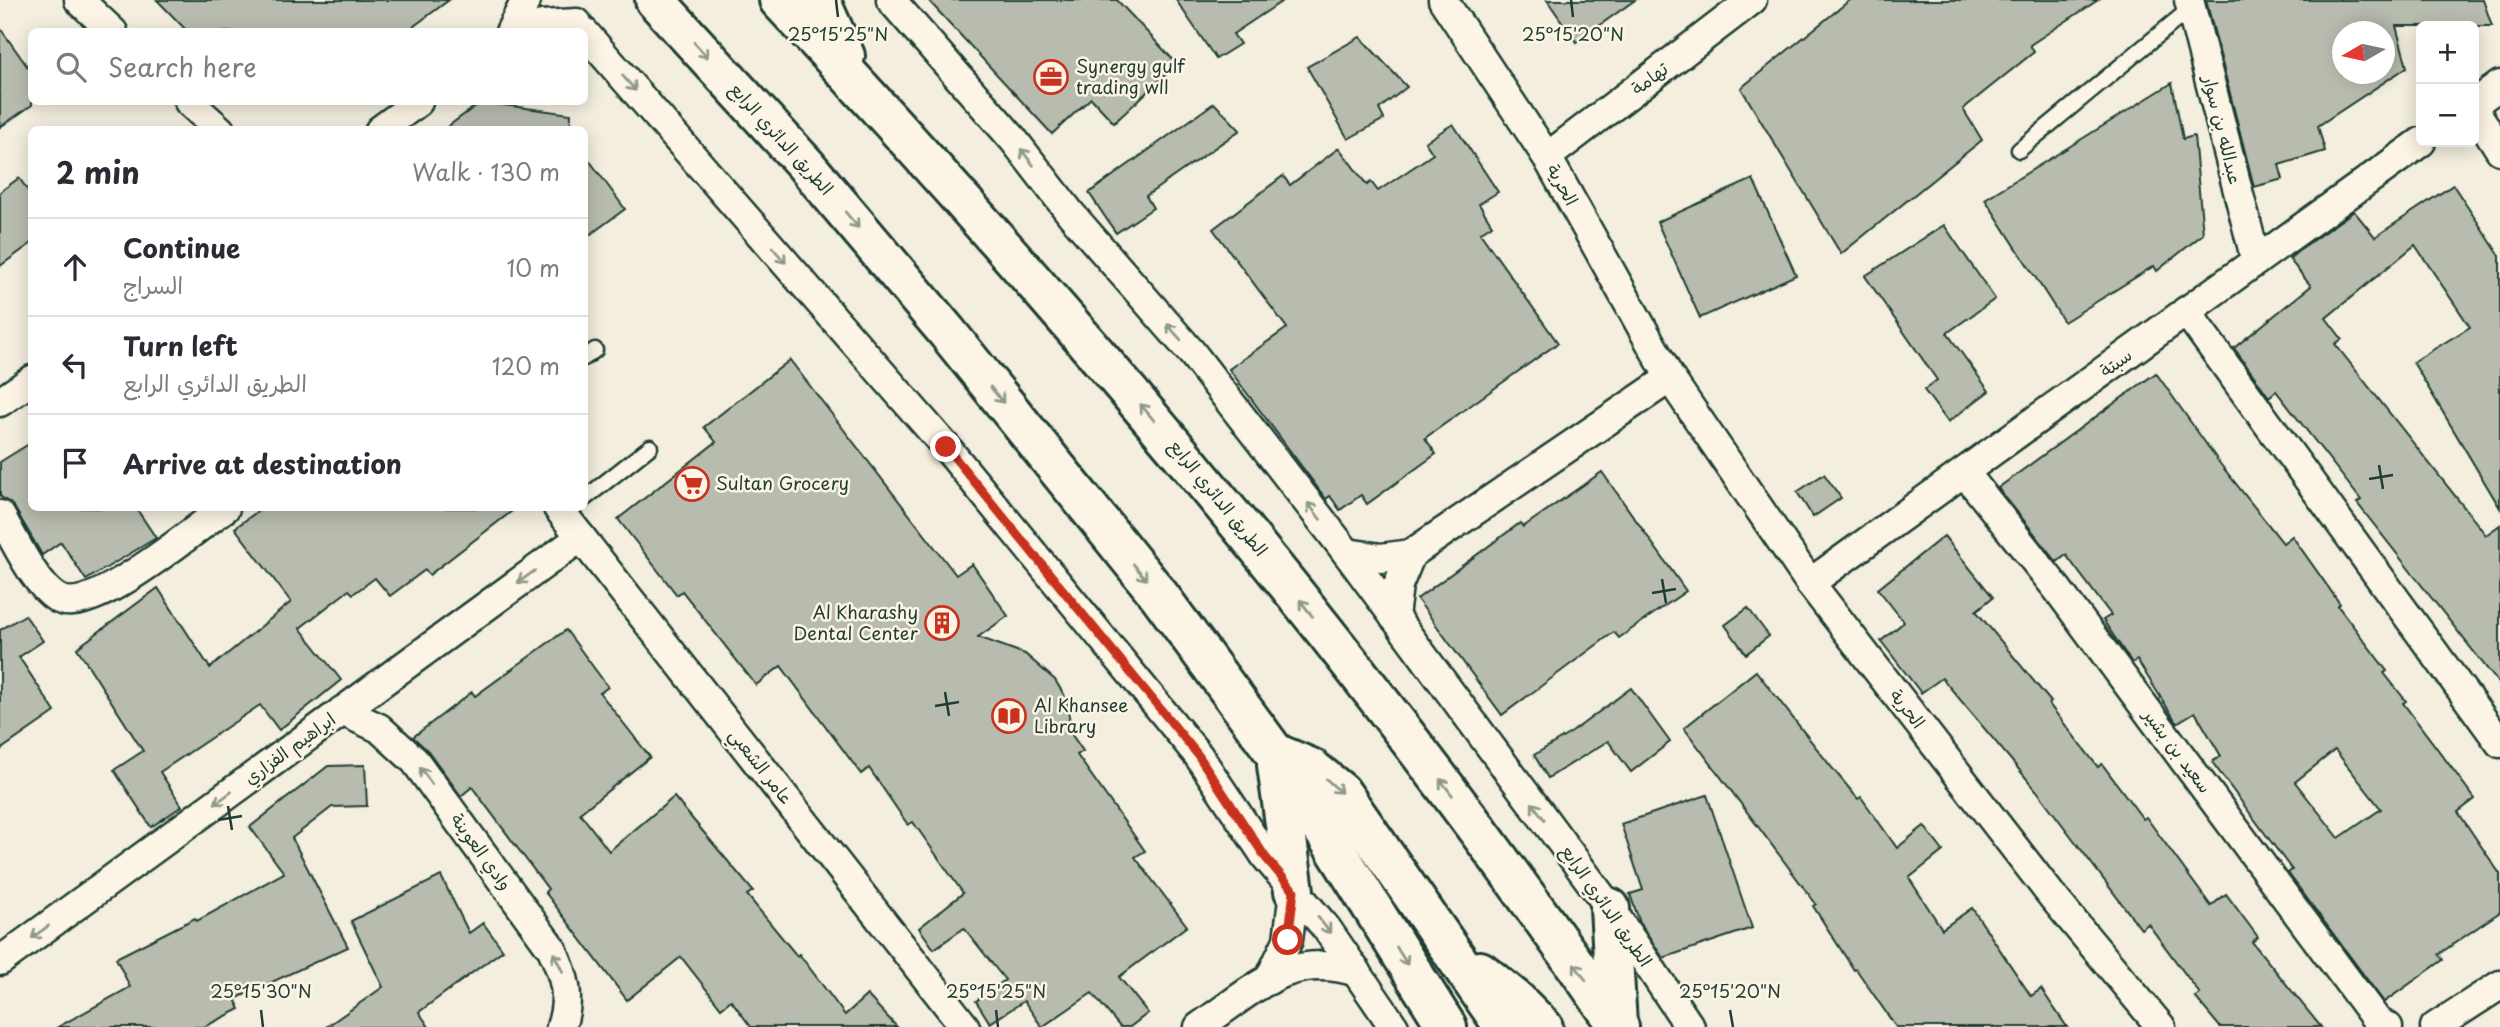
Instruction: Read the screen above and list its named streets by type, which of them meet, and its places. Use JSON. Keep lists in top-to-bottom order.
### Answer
{
  "streets": {
    "main road": ["الطريق الدائري الرابع"],
    "street": [
      "تهامة",
      "عبدالله بن سوار",
      "الحرية",
      "سبتة",
      "ابراهيم الفزاري",
      "سعيد بن بشير",
      "عامر الشعبي",
      "وادي العوينة"
    ]
  },
  "crossings": [
    ["تهامة", "الحرية"],
    ["عبدالله بن سوار", "سبتة"],
    ["الحرية", "سبتة"],
    ["سبتة", "سعيد بن بشير"],
    ["ابراهيم الفزاري", "عامر الشعبي"],
    ["ابراهيم الفزاري", "وادي العوينة"]
  ],
  "one_way": ["ابراهيم الفزاري", "وادي العوينة"],
  "places": {
    "office": ["Synergy gulf trading wll"],
    "supermarket": ["Sultan Grocery"],
    "building": ["Al Kharashy Dental Center"],
    "library": ["Al Khansee Library"]
  },
  "north": "left",
  "page": {
    "map_buttons": ["+", "−"],
    "search": "Search here",
    "heading": ["2 min", "Walk · 130 m"],
    "list": [
      ["Continue", "السراج", "10 m"],
      ["Turn left", "الطريق الدائري الرابع", "120 m"],
      "Arrive at destination"
    ]
  },
  "coordinates": ["25°15'25\"N", "25°15'20\"N", "25°15'30\"N"]
}
